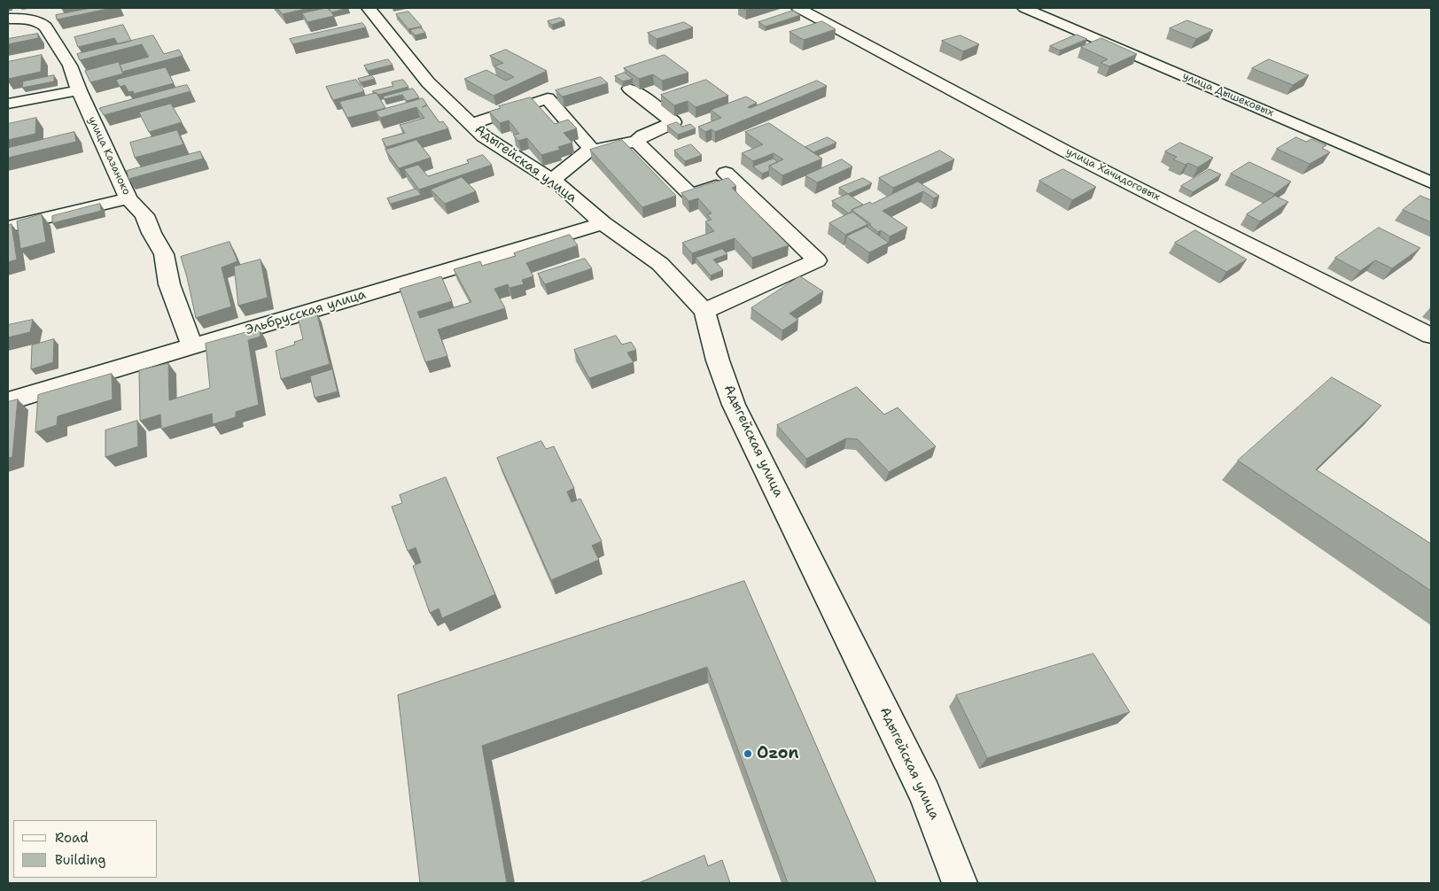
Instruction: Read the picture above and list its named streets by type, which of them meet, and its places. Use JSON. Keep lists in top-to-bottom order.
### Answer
{
  "streets": {
    "street": [
      "улица Дышековых",
      "улица Казаноко",
      "Адыгейская улица",
      "улица Хачидоговых",
      "Эльбрусская улица"
    ]
  },
  "crossings": [
    ["улица Казаноко", "Эльбрусская улица"],
    ["Адыгейская улица", "Эльбрусская улица"]
  ],
  "places": ["Ozon"],
  "legend": ["Road", "Building"]
}
